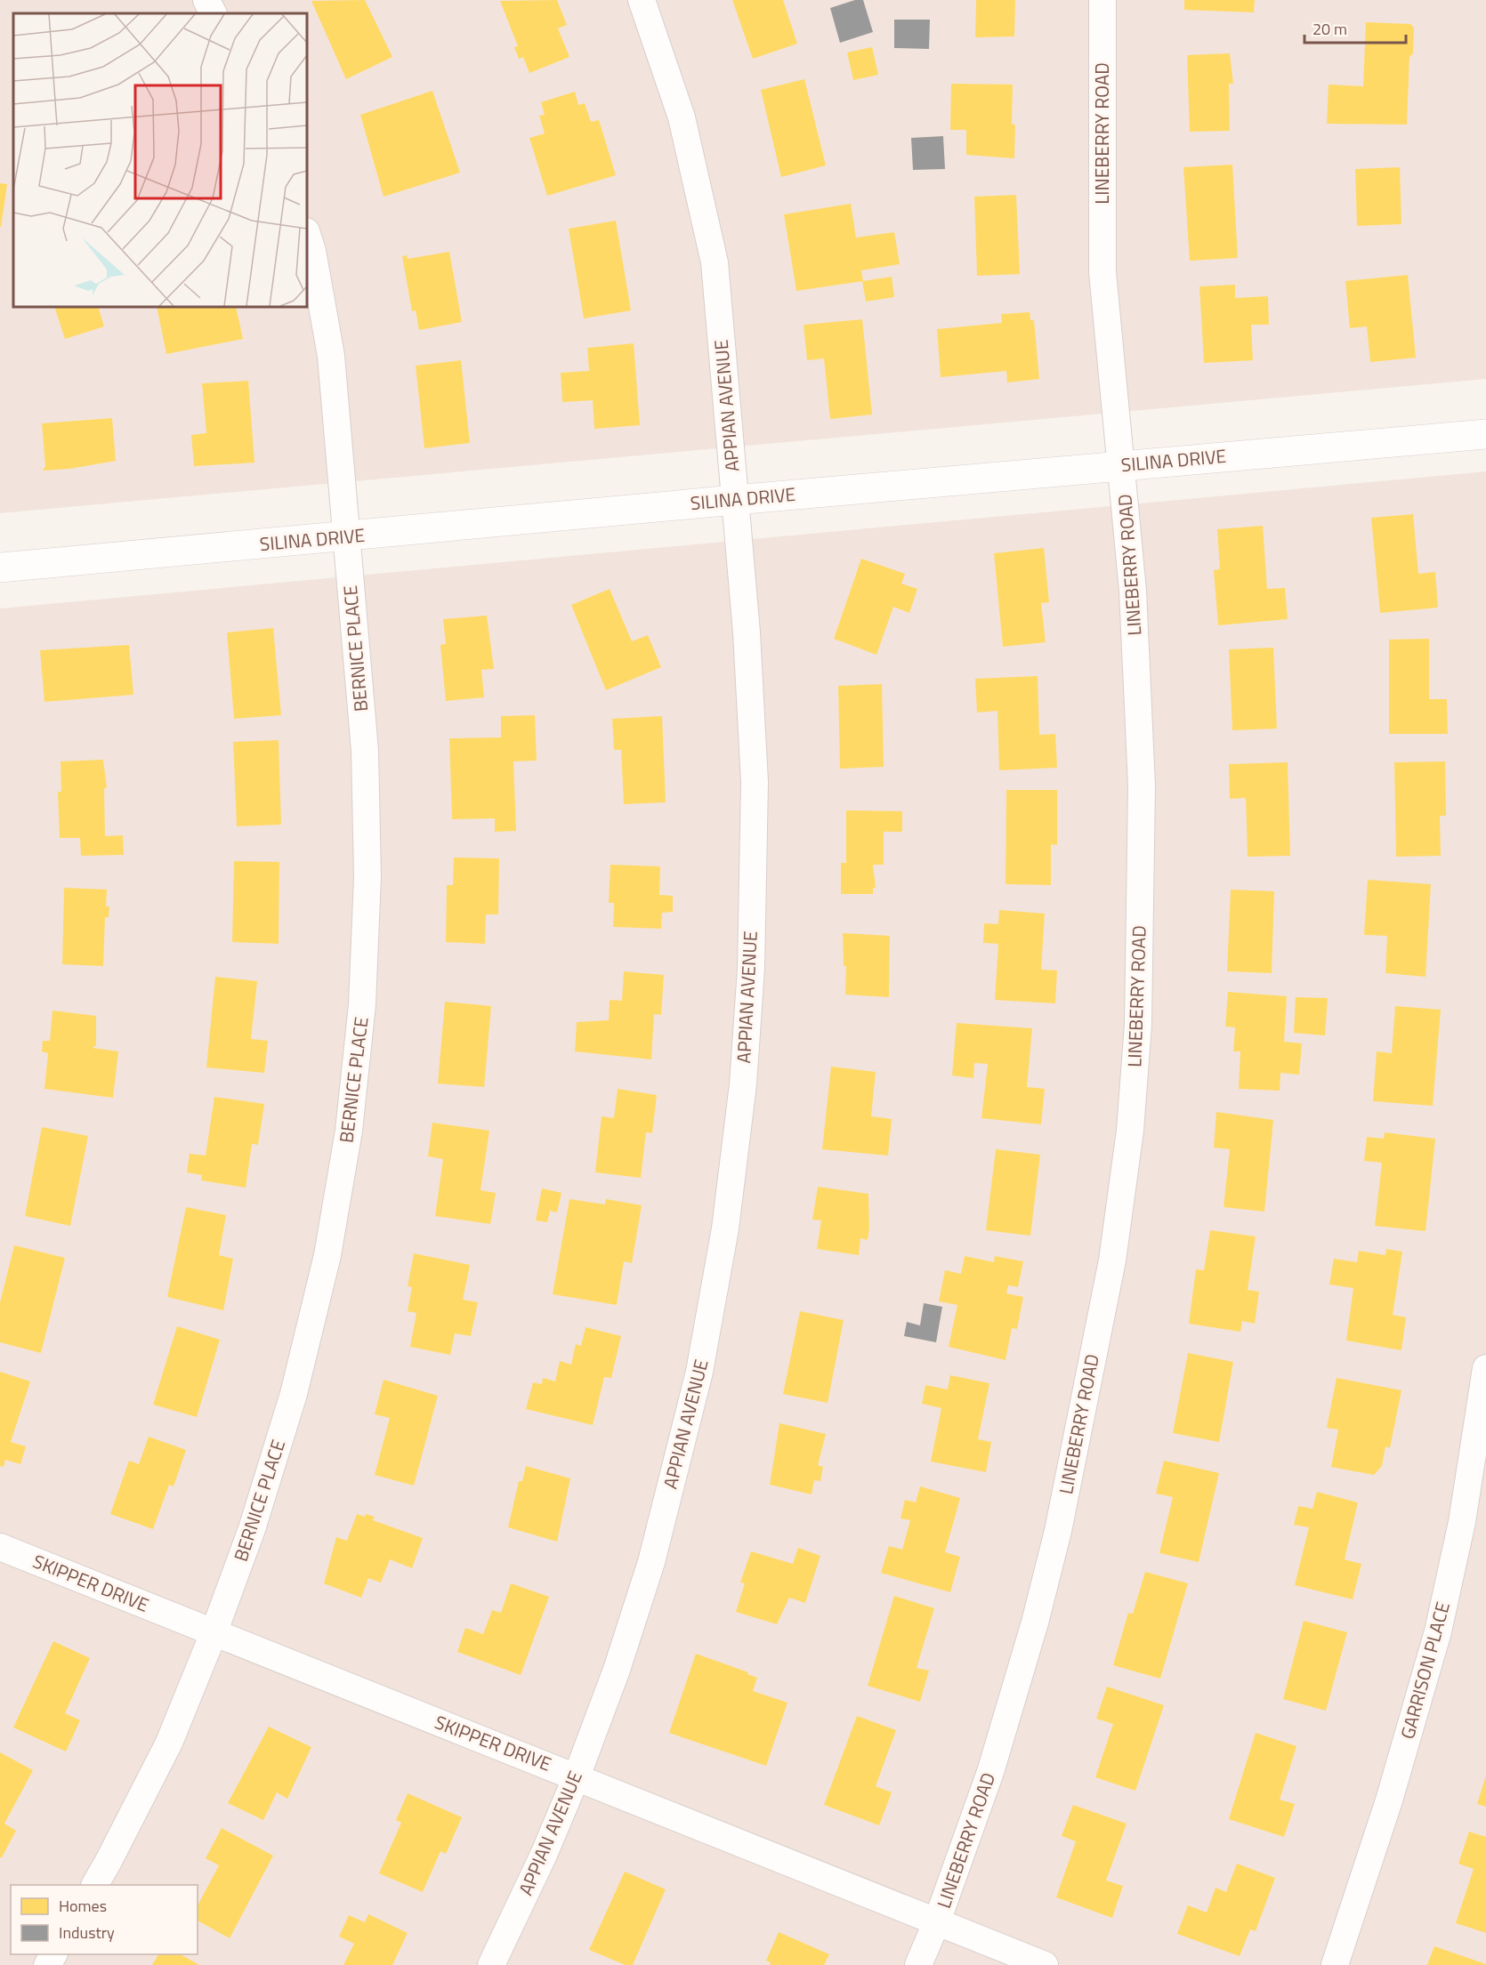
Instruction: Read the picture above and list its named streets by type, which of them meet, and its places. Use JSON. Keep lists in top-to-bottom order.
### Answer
{
  "streets": {
    "street": [
      "LINEBERRY ROAD",
      "APPIAN AVENUE",
      "SILINA DRIVE",
      "BERNICE PLACE",
      "SKIPPER DRIVE",
      "GARRISON PLACE"
    ]
  },
  "crossings": [
    ["LINEBERRY ROAD", "SILINA DRIVE"],
    ["LINEBERRY ROAD", "SKIPPER DRIVE"],
    ["APPIAN AVENUE", "SILINA DRIVE"],
    ["APPIAN AVENUE", "SKIPPER DRIVE"],
    ["SILINA DRIVE", "BERNICE PLACE"],
    ["BERNICE PLACE", "SKIPPER DRIVE"]
  ],
  "legend": ["Homes", "Industry"],
  "scale_bar": "20 m"
}
